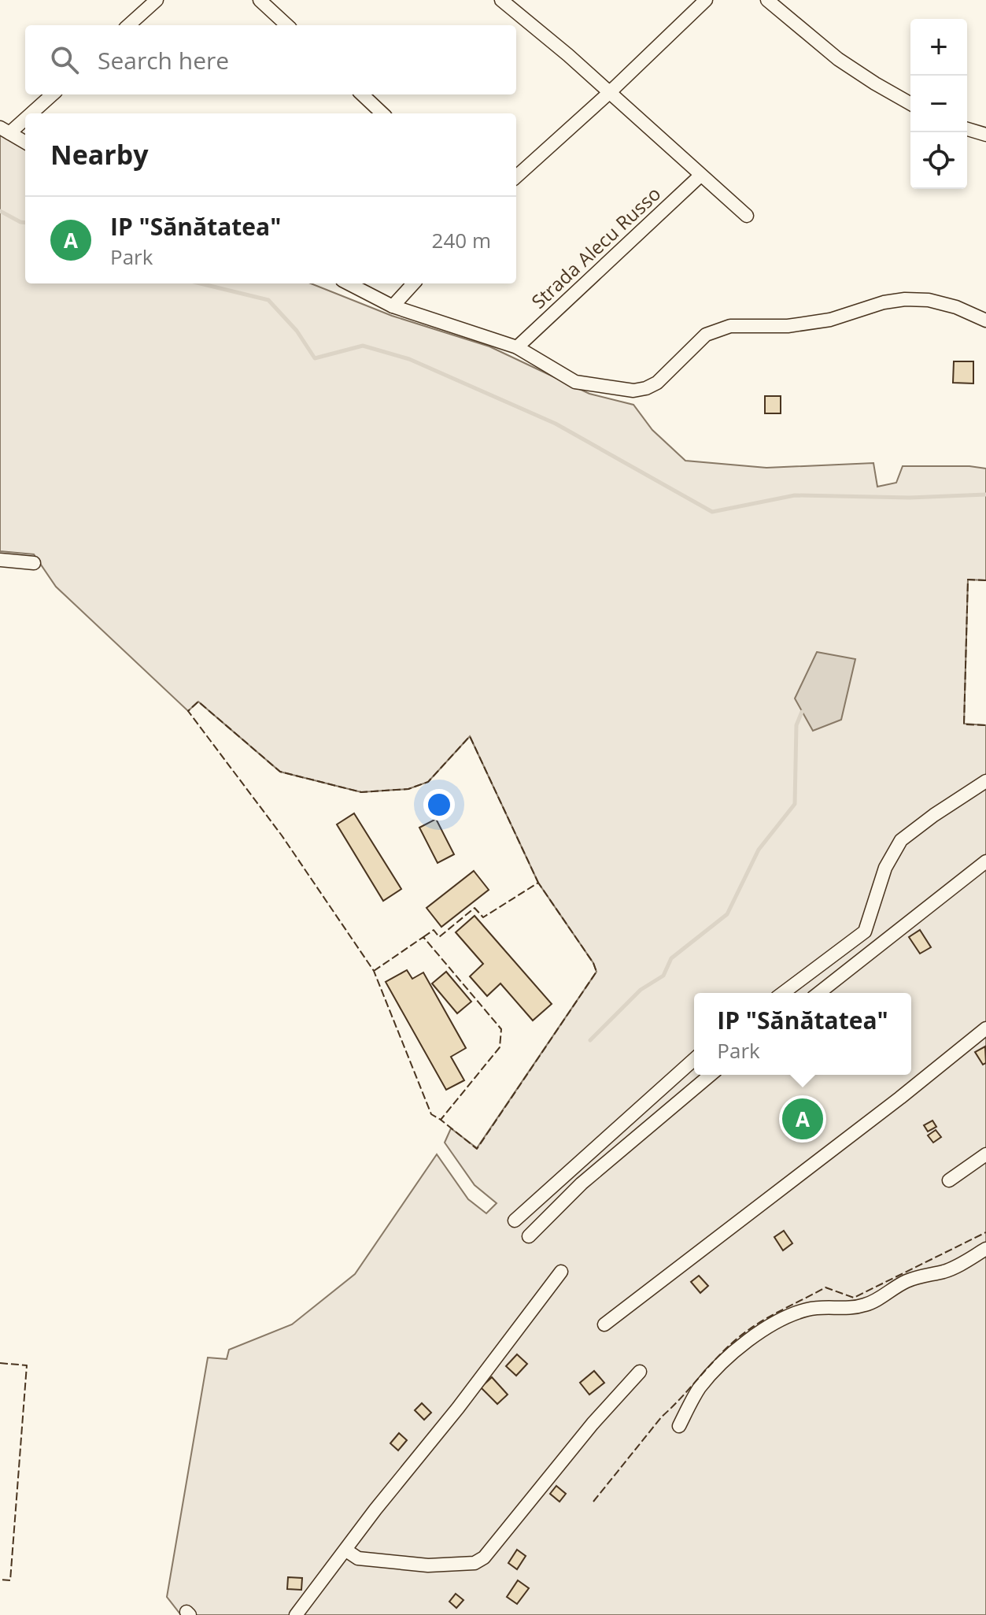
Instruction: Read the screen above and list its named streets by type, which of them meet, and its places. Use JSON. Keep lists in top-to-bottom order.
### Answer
{
  "streets": {
    "street": ["Strada Alecu Russo"]
  },
  "page": {
    "map_buttons": ["+", "−"],
    "search": "Search here",
    "heading": "Nearby",
    "list": [
      {
        "mark": "A",
        "name": "IP \"Sănătatea\"",
        "note": "Park",
        "value": "240 m"
      }
    ],
    "popup": ["IP \"Sănătatea\"", "Park"],
    "pins": "A"
  }
}
